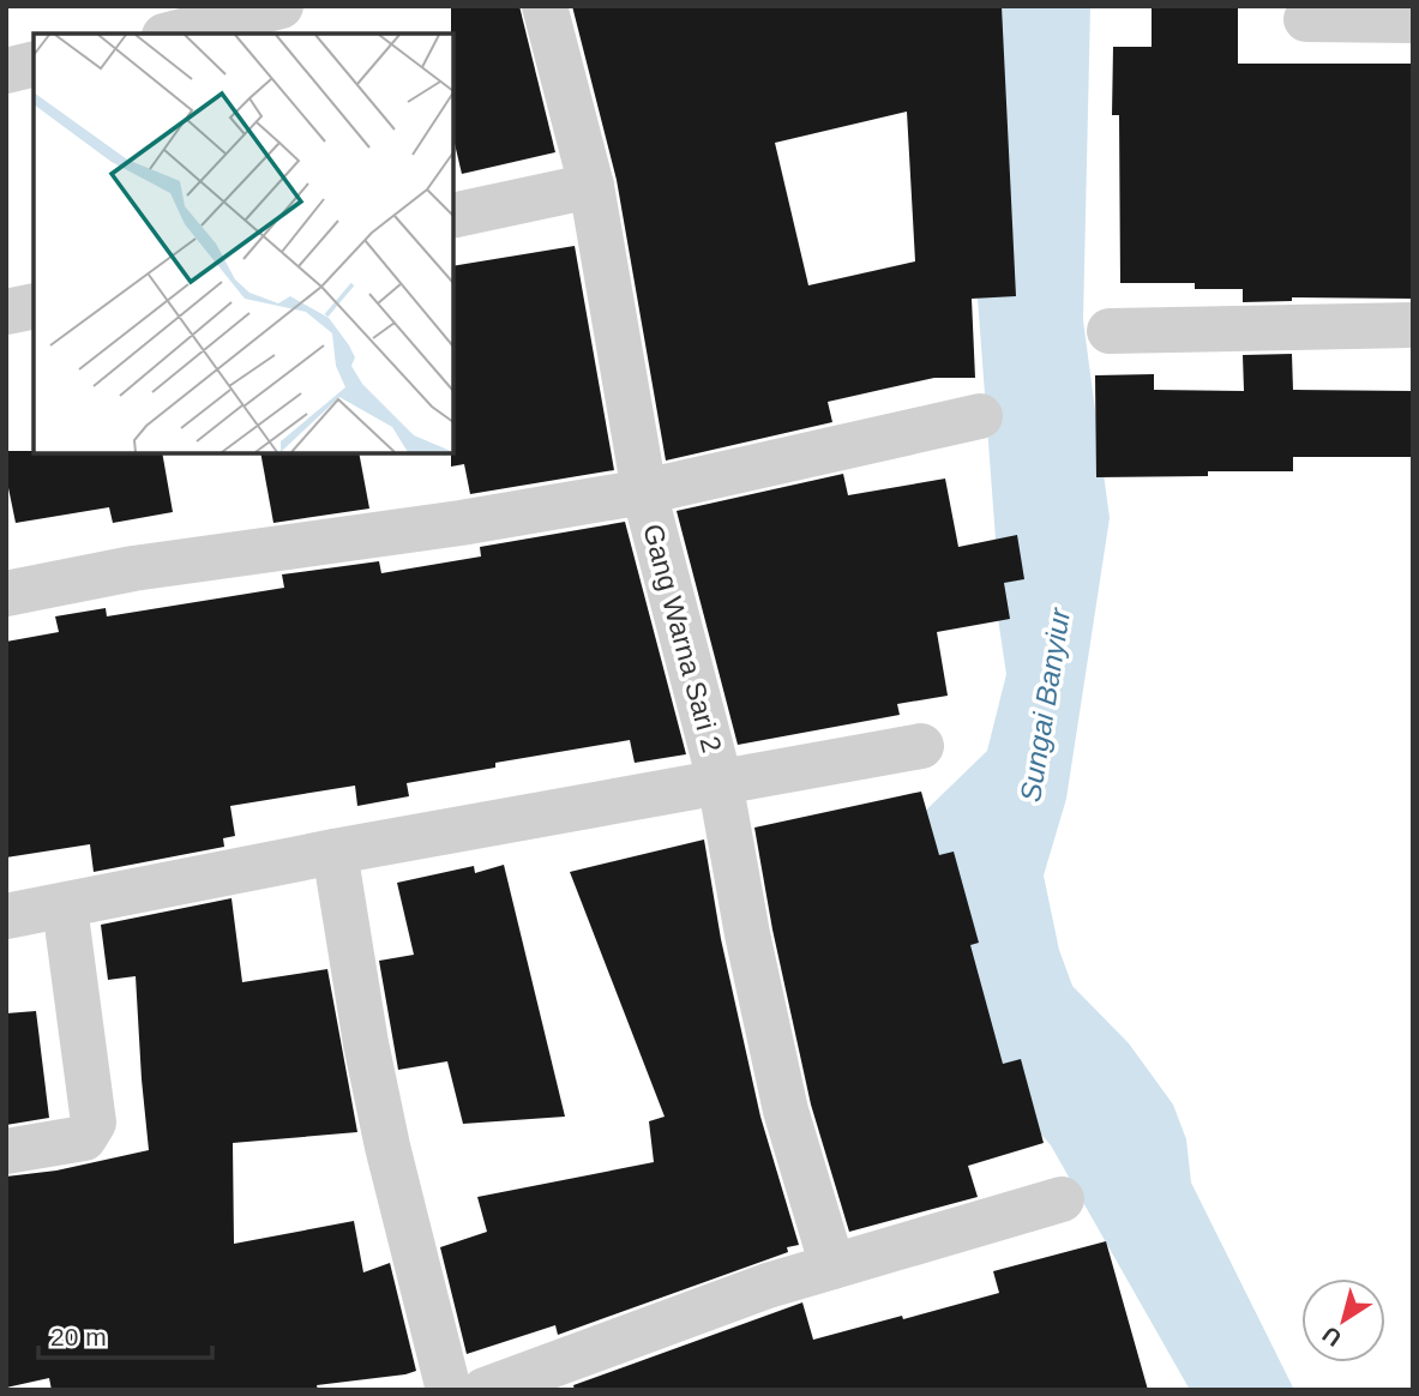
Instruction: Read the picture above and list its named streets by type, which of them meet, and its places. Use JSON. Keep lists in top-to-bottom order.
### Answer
{
  "streets": {
    "street": ["Gang Warna Sari 2"]
  },
  "water": ["Sungai Banyiur"],
  "scale_bar": "20 m",
  "north": "bottom left"
}
